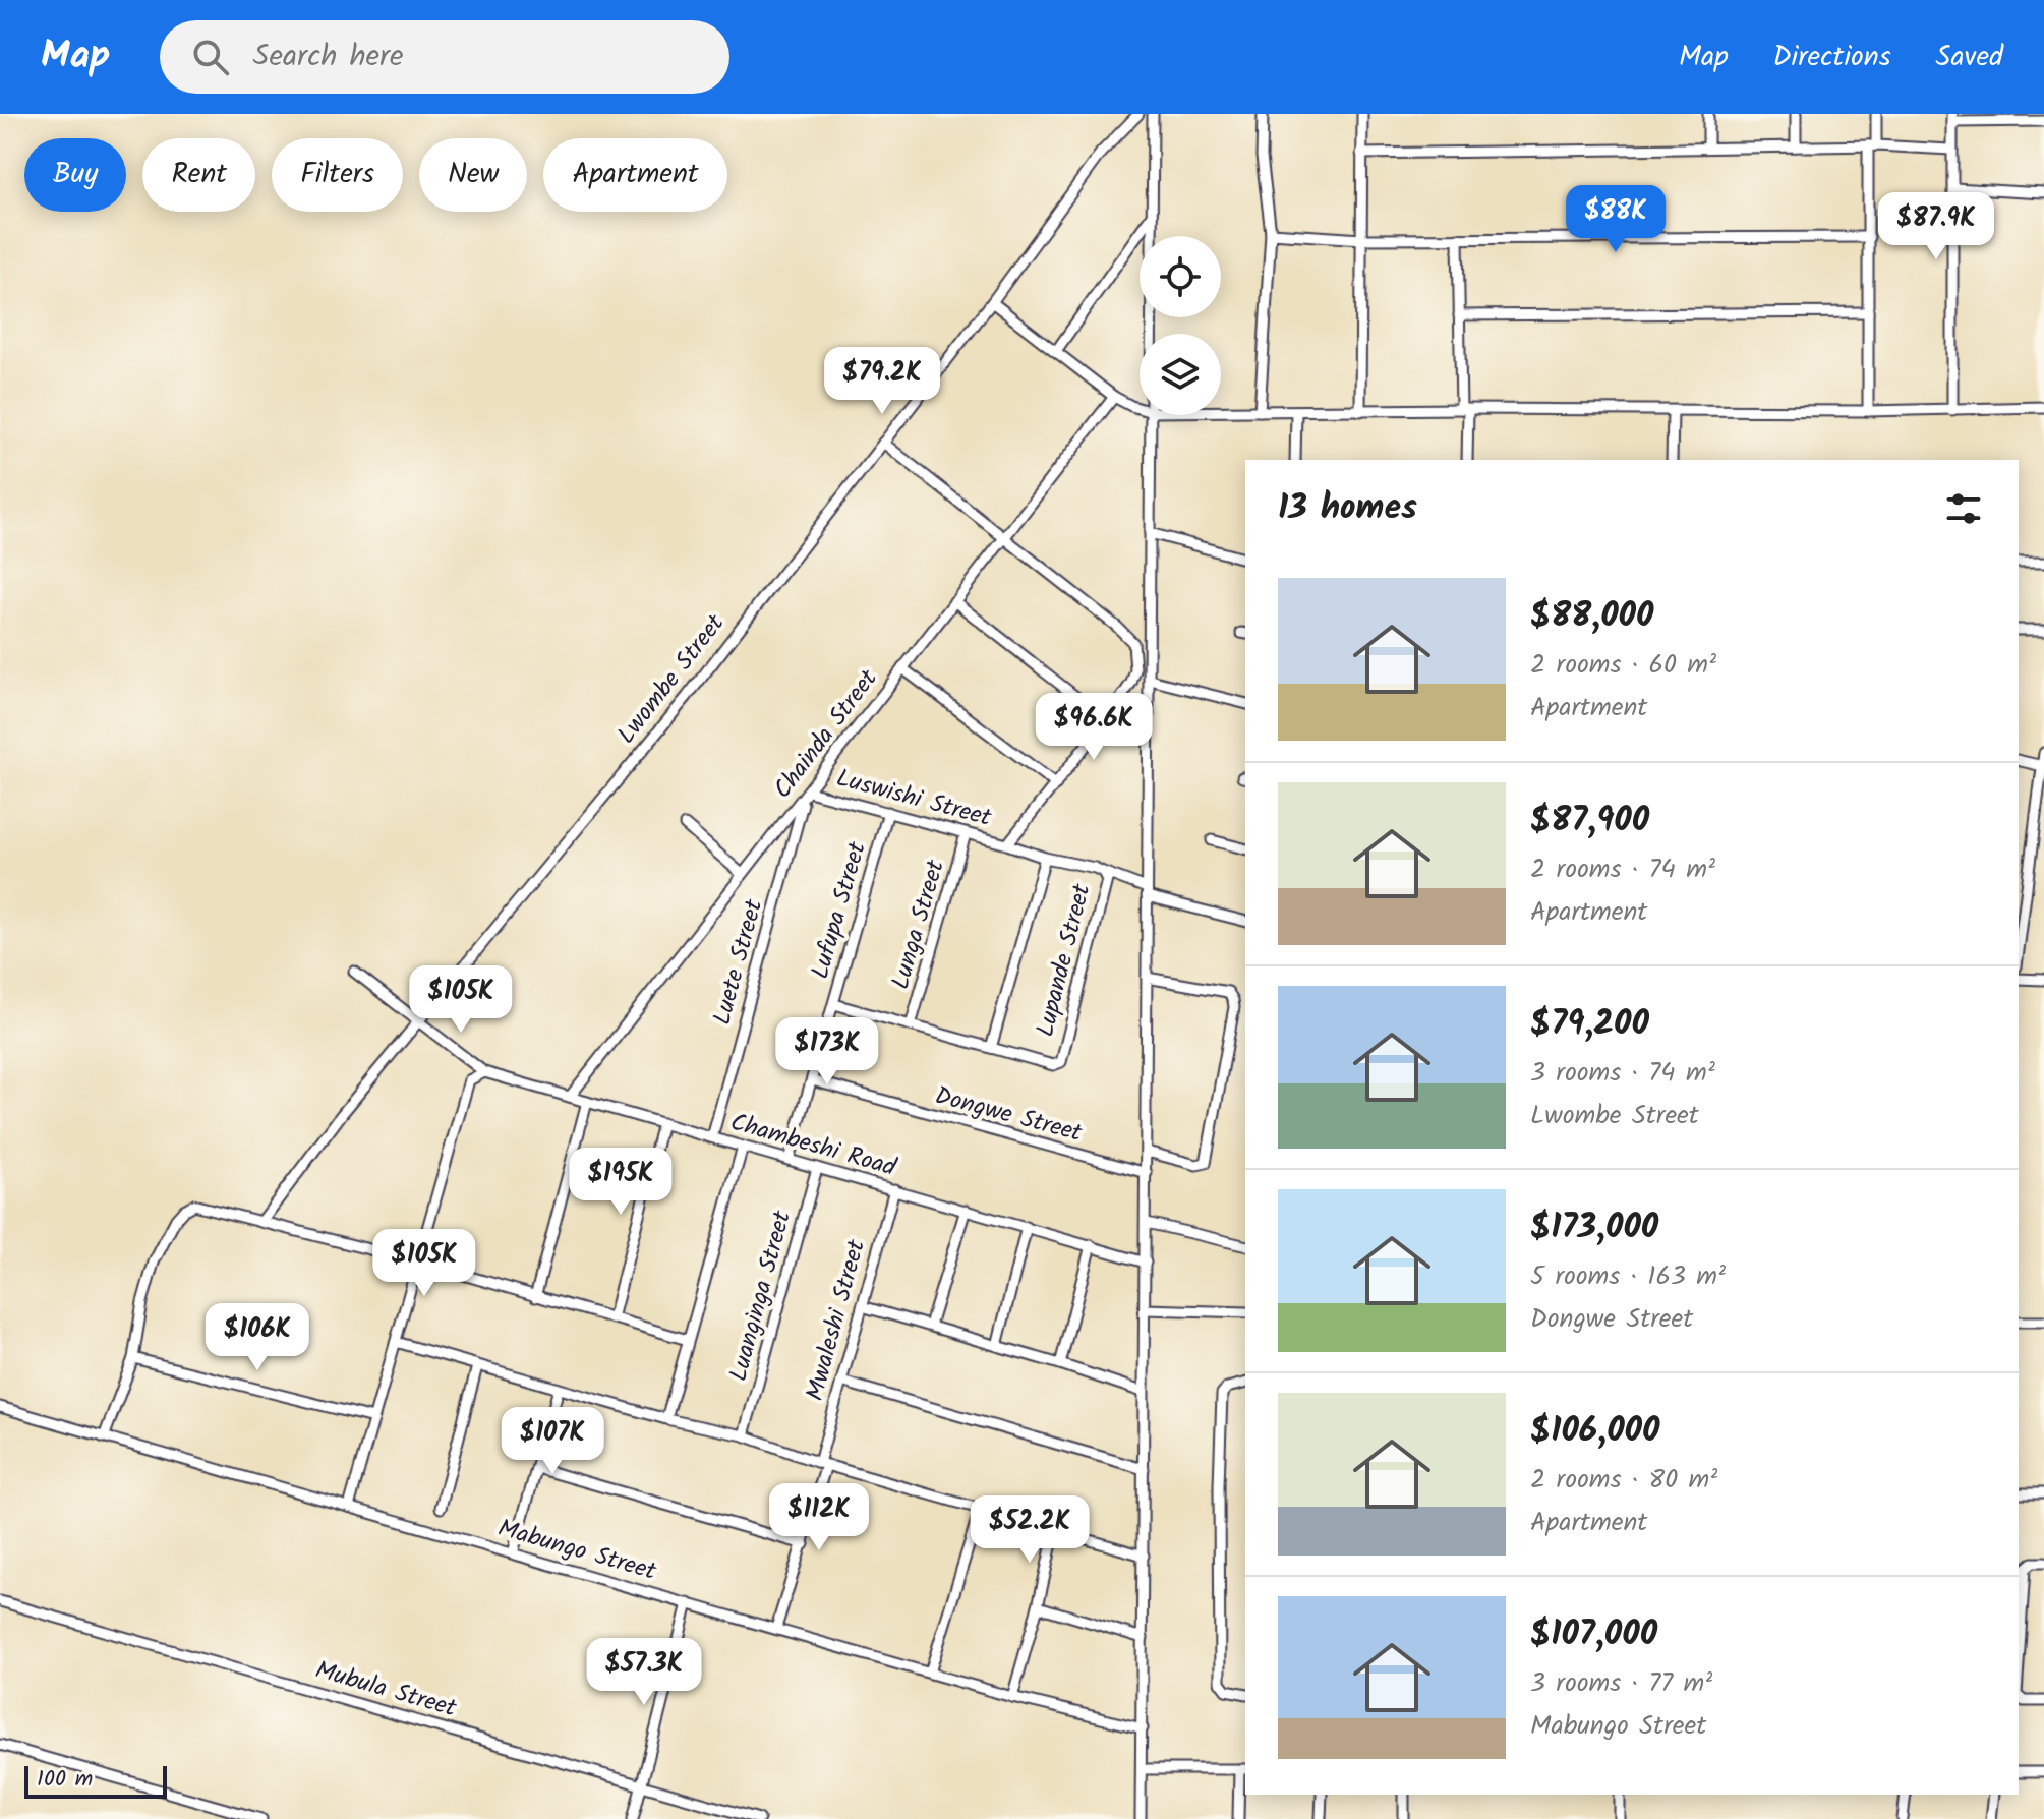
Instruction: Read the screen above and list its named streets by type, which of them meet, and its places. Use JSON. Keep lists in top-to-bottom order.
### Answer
{
  "streets": {
    "street": [
      "Lwombe Street",
      "Chainda Street",
      "Luswishi Street",
      "Lufupa Street",
      "Lunga Street",
      "Lupande Street",
      "Luete Street",
      "Dongwe Street",
      "Chambeshi Road",
      "Luanginga Street",
      "Mwaleshi Street",
      "Mabungo Street",
      "Mubula Street"
    ]
  },
  "crossings": [
    ["Chainda Street", "Luswishi Street"],
    ["Chainda Street", "Luete Street"],
    ["Chainda Street", "Chambeshi Road"],
    ["Luswishi Street", "Lufupa Street"],
    ["Luswishi Street", "Lunga Street"],
    ["Luswishi Street", "Lupande Street"],
    ["Luswishi Street", "Luete Street"],
    ["Lufupa Street", "Dongwe Street"],
    ["Lufupa Street", "Chambeshi Road"],
    ["Luete Street", "Chambeshi Road"],
    ["Chambeshi Road", "Luanginga Street"],
    ["Chambeshi Road", "Mwaleshi Street"],
    ["Mwaleshi Street", "Mabungo Street"]
  ],
  "scale_bar": "100 m",
  "page": {
    "header": "Map",
    "search": "Search here",
    "nav": ["Map", "Directions", "Saved"],
    "chip": [
      "Buy",
      "Rent",
      "Filters",
      "New",
      "Apartment"
    ],
    "price": [
      "$88K",
      "$87.9K",
      "$79.2K",
      "$96.6K",
      "$105K",
      "$173K",
      "$195K",
      "$105K",
      "$106K",
      "$107K",
      "$112K",
      "$52.2K",
      "$57.3K"
    ],
    "heading": "13 homes",
    "list": [
      {
        "name": "$88,000",
        "note": "2 rooms · 60 m² · Apartment"
      },
      {
        "name": "$87,900",
        "note": "2 rooms · 74 m² · Apartment"
      },
      {
        "name": "$79,200",
        "note": "3 rooms · 74 m² · Lwombe Street"
      },
      {
        "name": "$173,000",
        "note": "5 rooms · 163 m² · Dongwe Street"
      },
      {
        "name": "$106,000",
        "note": "2 rooms · 80 m² · Apartment"
      },
      {
        "name": "$107,000",
        "note": "3 rooms · 77 m² · Mabungo Street"
      }
    ],
    "scale": "100 m"
  }
}
